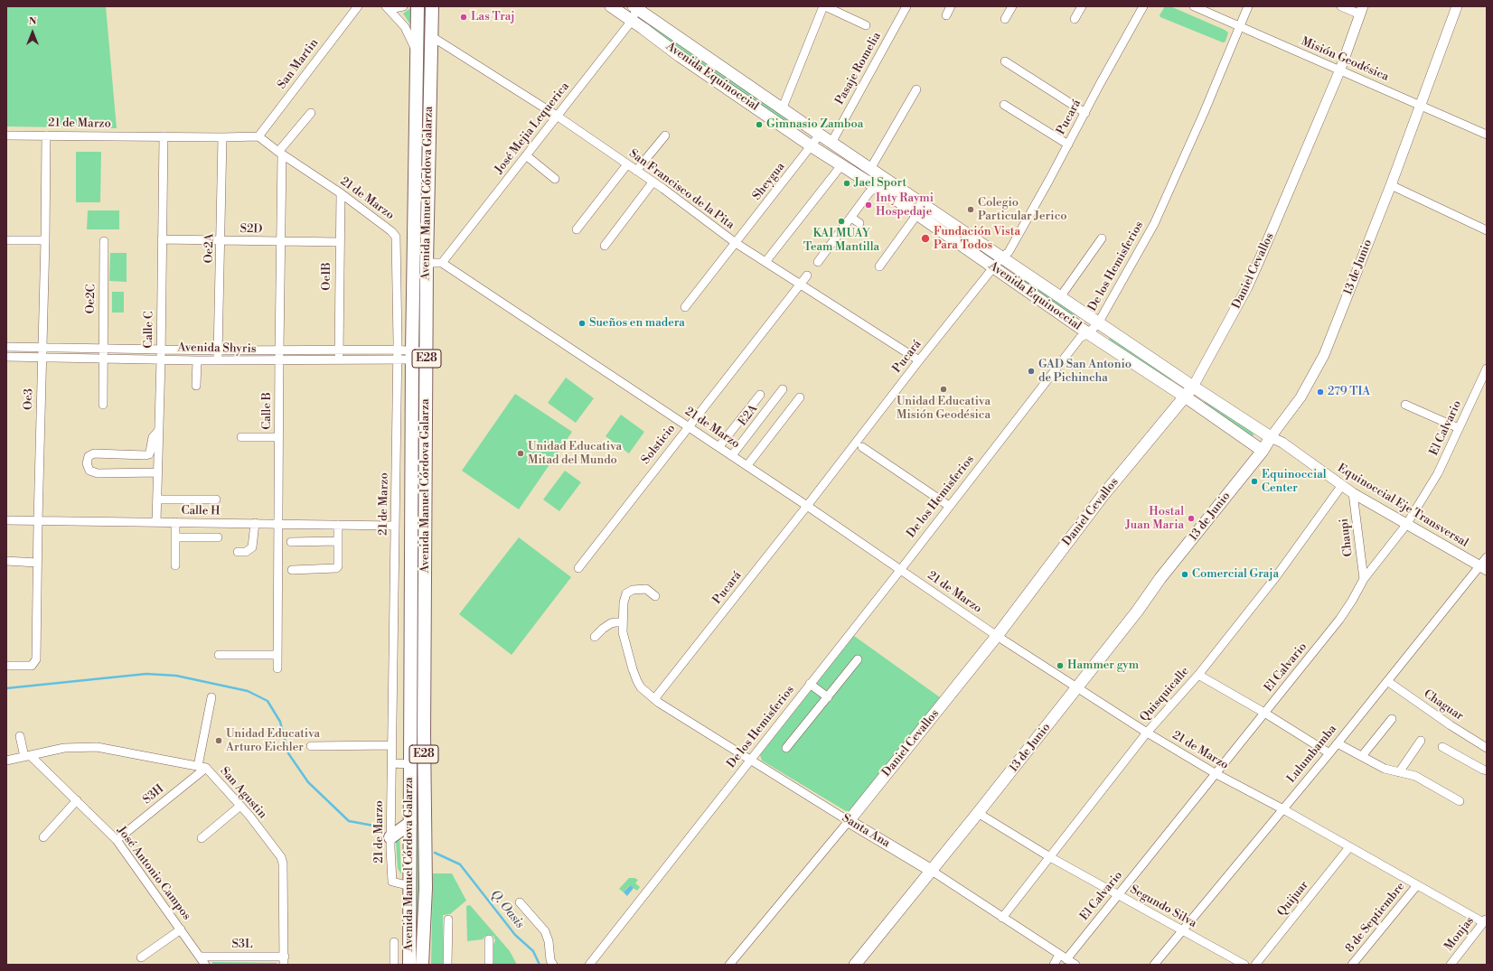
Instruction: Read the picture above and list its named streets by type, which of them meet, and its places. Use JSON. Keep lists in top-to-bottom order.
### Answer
{
  "streets": {
    "main road": [
      "Avenida Equinoccial",
      "Avenida Manuel Córdova Galarza",
      "13 de Junio",
      "Daniel Cevallos",
      "E28",
      "Santa Ana"
    ],
    "street": [
      "Misión Geodésica",
      "San Martin",
      "Pasaje Romelia",
      "Pucará",
      "21 de Marzo",
      "José Mejia Lequerica",
      "Sheygua",
      "San Francisco de la Pita",
      "S2D",
      "Oe2A",
      "De los Hemisferios",
      "Oe1B",
      "Oe2C",
      "Calle C",
      "Avenida Shyris",
      "Oe3",
      "Calle B",
      "E2A",
      "El Calvario",
      "Solsticio",
      "Equinoccial Eje Transversal",
      "Calle H",
      "Chaupi",
      "Quisquicalle",
      "Chaguar",
      "Lulumbamba",
      "San Agustin",
      "S3H",
      "José Antonio Campos",
      "Quijuar",
      "Segundo Silva",
      "8 de Septiembre",
      "Monjas",
      "S3L"
    ]
  },
  "crossings": [
    ["Misión Geodésica", "De los Hemisferios"],
    ["Misión Geodésica", "13 de Junio"],
    ["Misión Geodésica", "Daniel Cevallos"],
    ["San Martin", "21 de Marzo"],
    ["Pasaje Romelia", "Avenida Equinoccial"],
    ["Avenida Equinoccial", "Pucará"],
    ["Avenida Equinoccial", "José Mejia Lequerica"],
    ["Avenida Equinoccial", "Sheygua"],
    ["Avenida Equinoccial", "De los Hemisferios"],
    ["Avenida Equinoccial", "13 de Junio"],
    ["Avenida Equinoccial", "Daniel Cevallos"],
    ["Avenida Equinoccial", "Equinoccial Eje Transversal"],
    ["Pucará", "21 de Marzo"],
    ["Pucará", "San Francisco de la Pita"],
    ["Pucará", "Santa Ana"],
    ["21 de Marzo", "José Mejia Lequerica"],
    ["21 de Marzo", "Avenida Manuel Córdova Galarza"],
    ["21 de Marzo", "Oe2A"],
    ["21 de Marzo", "De los Hemisferios"],
    ["21 de Marzo", "13 de Junio"],
    ["21 de Marzo", "Daniel Cevallos"],
    ["21 de Marzo", "Oe1B"],
    ["21 de Marzo", "Calle C"],
    ["21 de Marzo", "Avenida Shyris"],
    ["21 de Marzo", "Oe3"],
    ["21 de Marzo", "Calle B"],
    ["21 de Marzo", "E2A"],
    ["21 de Marzo", "El Calvario"],
    ["21 de Marzo", "Solsticio"],
    ["21 de Marzo", "Calle H"],
    ["21 de Marzo", "Quisquicalle"],
    ["21 de Marzo", "Lulumbamba"],
    ["21 de Marzo", "Quijuar"],
    ["21 de Marzo", "8 de Septiembre"],
    ["21 de Marzo", "Monjas"],
    ["José Mejia Lequerica", "San Francisco de la Pita"],
    ["Sheygua", "San Francisco de la Pita"],
    ["San Francisco de la Pita", "Avenida Manuel Córdova Galarza"],
    ["San Francisco de la Pita", "Solsticio"],
    ["Avenida Manuel Córdova Galarza", "Avenida Shyris"],
    ["S2D", "Oe2A"],
    ["S2D", "Oe1B"],
    ["S2D", "Calle C"],
    ["S2D", "Calle B"],
    ["Oe2A", "Avenida Shyris"],
    ["De los Hemisferios", "Santa Ana"],
    ["13 de Junio", "Equinoccial Eje Transversal"],
    ["13 de Junio", "Santa Ana"],
    ["13 de Junio", "Segundo Silva"],
    ["Daniel Cevallos", "Santa Ana"],
    ["Oe1B", "Avenida Shyris"],
    ["Oe2C", "Avenida Shyris"],
    ["Calle C", "Avenida Shyris"],
    ["Calle C", "Calle H"],
    ["Avenida Shyris", "Oe3"],
    ["Avenida Shyris", "Calle B"],
    ["Oe3", "Calle H"],
    ["Calle B", "Calle H"],
    ["El Calvario", "Equinoccial Eje Transversal"],
    ["El Calvario", "Chaupi"],
    ["El Calvario", "Santa Ana"],
    ["El Calvario", "Segundo Silva"],
    ["Equinoccial Eje Transversal", "Chaupi"],
    ["Equinoccial Eje Transversal", "Quisquicalle"],
    ["Equinoccial Eje Transversal", "Lulumbamba"],
    ["Quisquicalle", "Santa Ana"],
    ["Quisquicalle", "Segundo Silva"],
    ["Chaguar", "Lulumbamba"],
    ["Lulumbamba", "Segundo Silva"],
    ["San Agustin", "S3H"],
    ["San Agustin", "S3L"],
    ["S3H", "José Antonio Campos"],
    ["José Antonio Campos", "S3L"]
  ],
  "water": ["Q. Oasis"],
  "places": [
    "Las Traj",
    "Gimnasio Zamboa",
    "Jael Sport",
    "Inty Raymi Hospedaje",
    "Colegio Particular Jerico",
    "KAI MUAY Team Mantilla",
    "Fundación Vista Para Todos",
    "Sueños en madera",
    "GAD San Antonio de Pichincha",
    "Unidad Educativa Misión Geodésica",
    "279 TIA",
    "Unidad Educativa Mitad del Mundo",
    "Equinoccial Center",
    "Hostal Juan Maria",
    "Comercial Graja",
    "Hammer gym",
    "Unidad Educativa Arturo Eichler"
  ],
  "north": "top"
}
